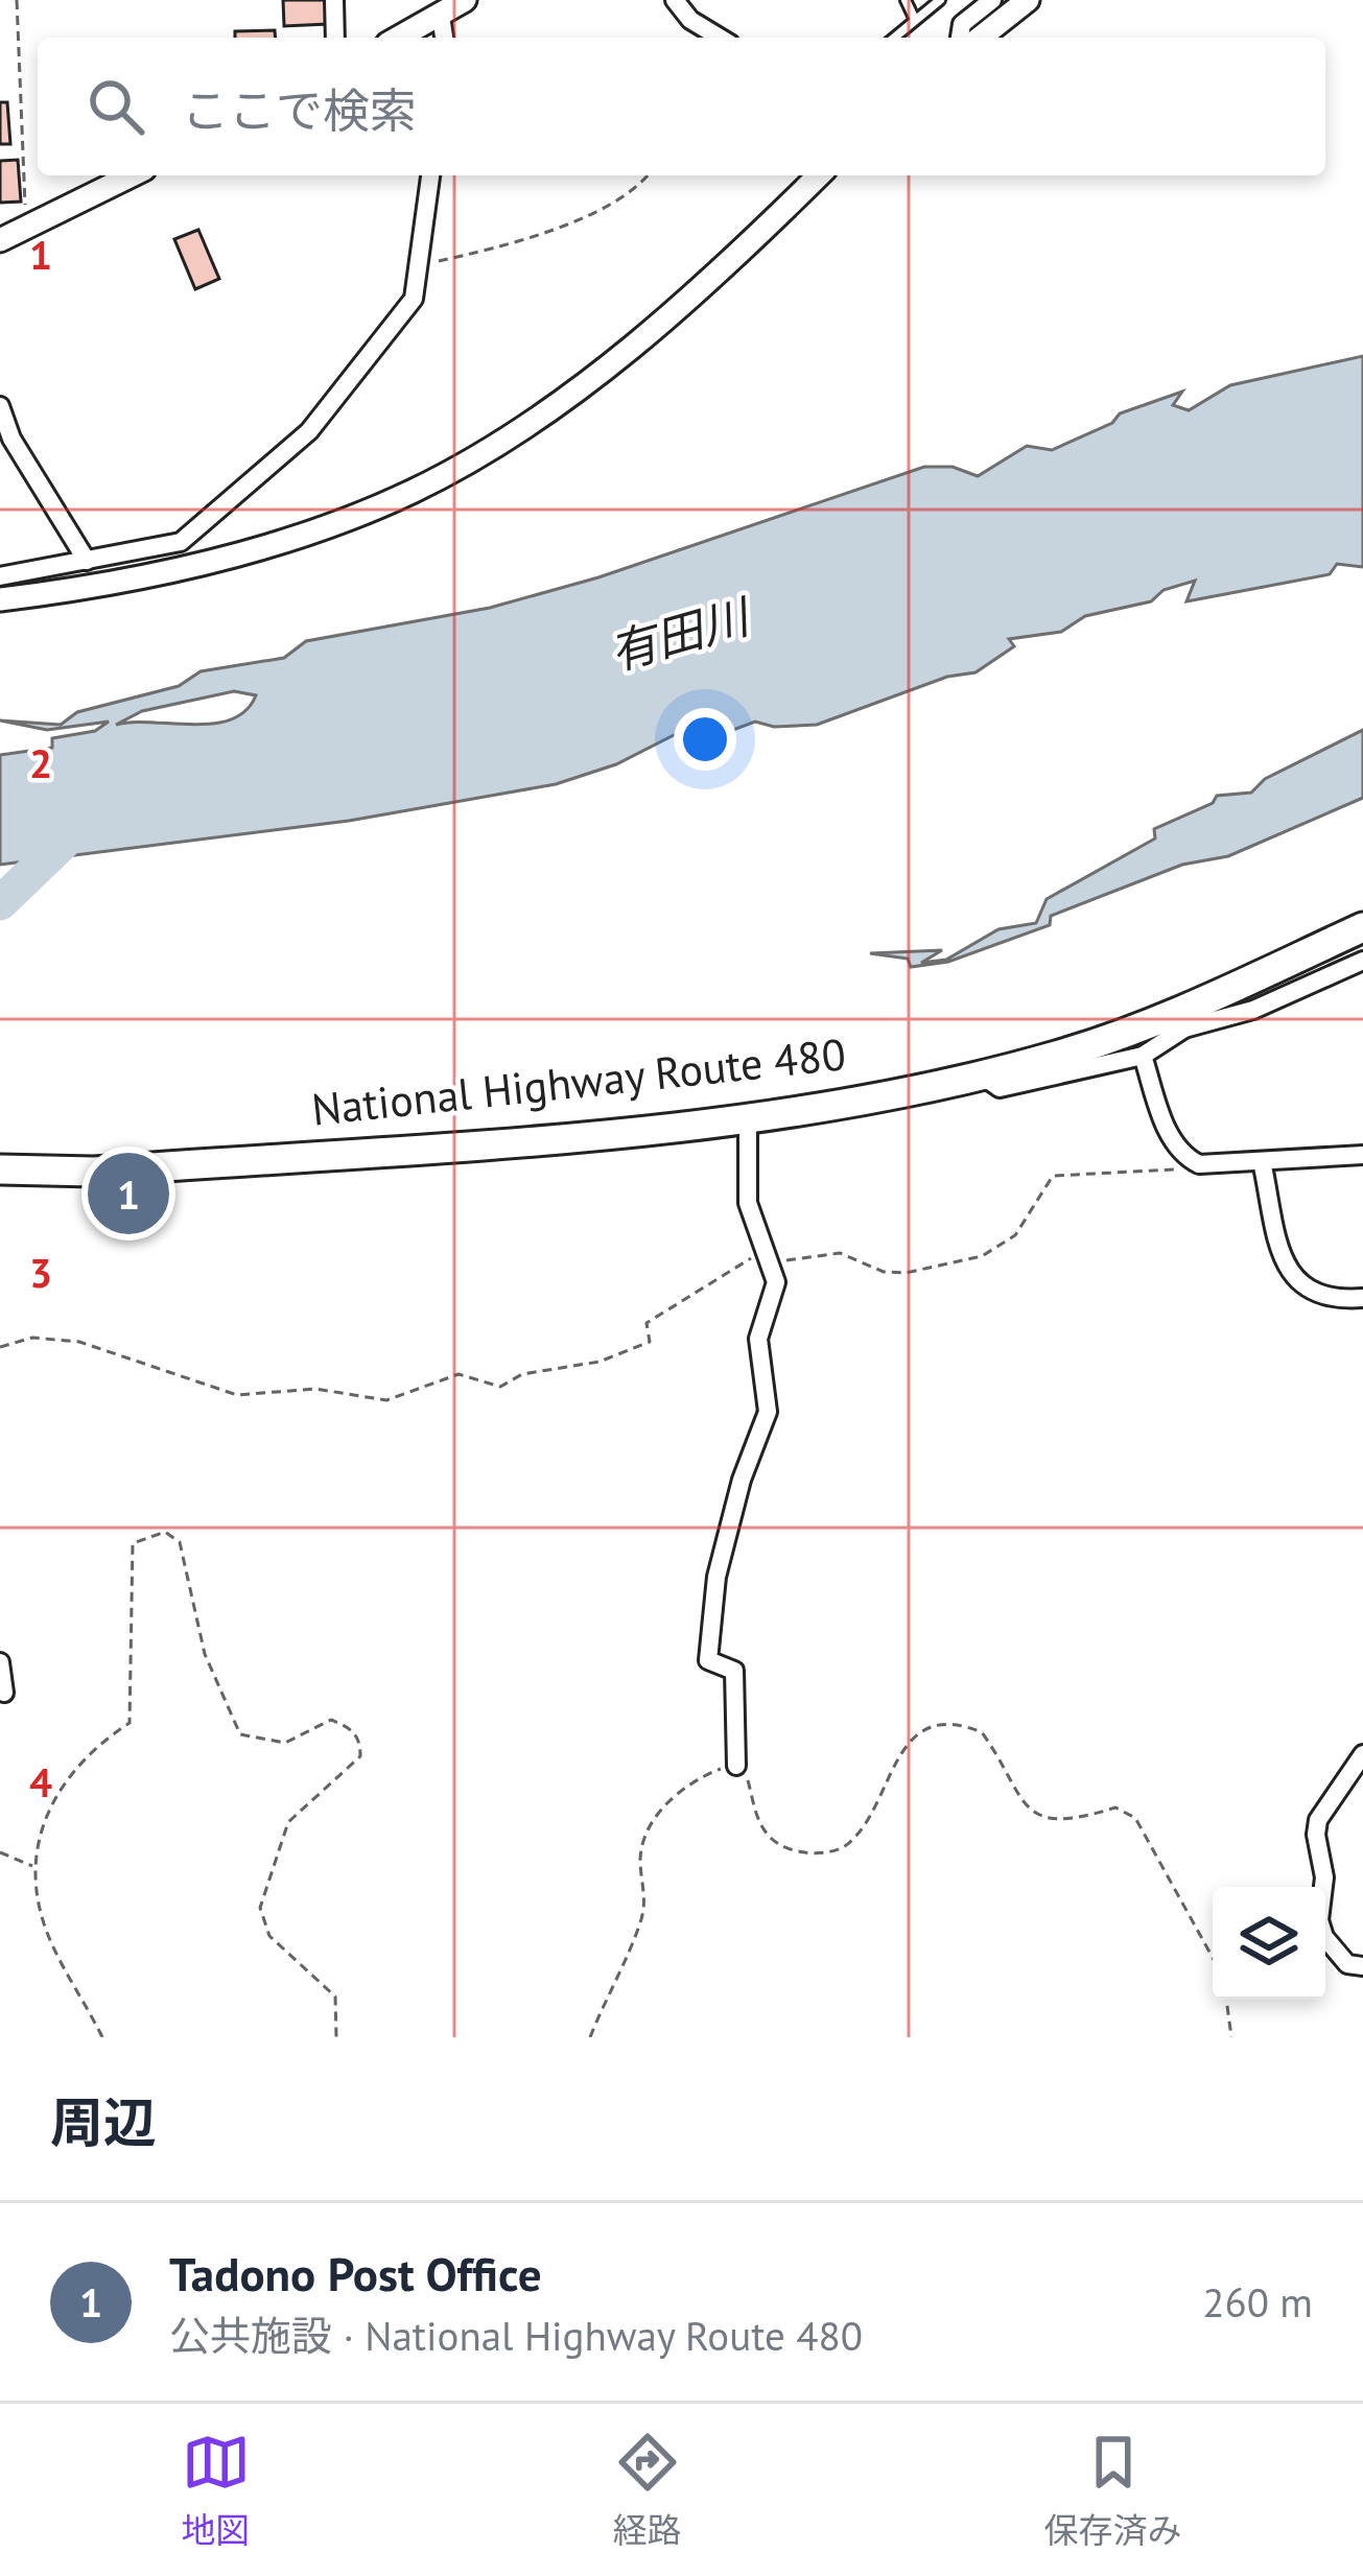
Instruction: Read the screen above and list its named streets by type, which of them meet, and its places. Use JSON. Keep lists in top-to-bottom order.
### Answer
{
  "streets": {
    "highway": ["National Highway Route 480"]
  },
  "water": ["有田川"],
  "page": {
    "search": "ここで検索",
    "pins": "1",
    "heading": "周辺",
    "list": [
      {
        "mark": "1",
        "name": "Tadono Post Office",
        "note": "公共施設 · National Highway Route 480",
        "value": "260 m"
      }
    ],
    "nav": ["地図", "経路", "保存済み"]
  },
  "grid": {
    "rows": [
      "1",
      "2",
      "3",
      "4"
    ]
  }
}
